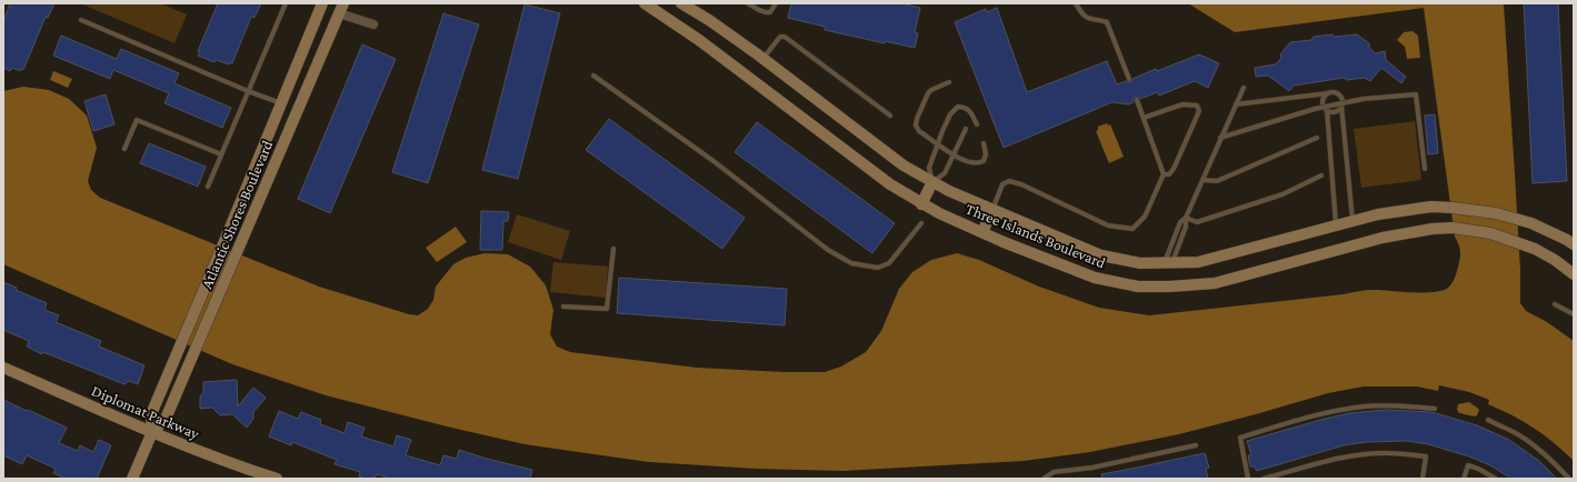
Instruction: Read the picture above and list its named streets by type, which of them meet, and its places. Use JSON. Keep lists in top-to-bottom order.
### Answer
{
  "streets": {
    "street": ["Atlantic Shores Boulevard", "Three Islands Boulevard", "Diplomat Parkway"]
  },
  "crossings": [
    ["Atlantic Shores Boulevard", "Diplomat Parkway"]
  ]
}
